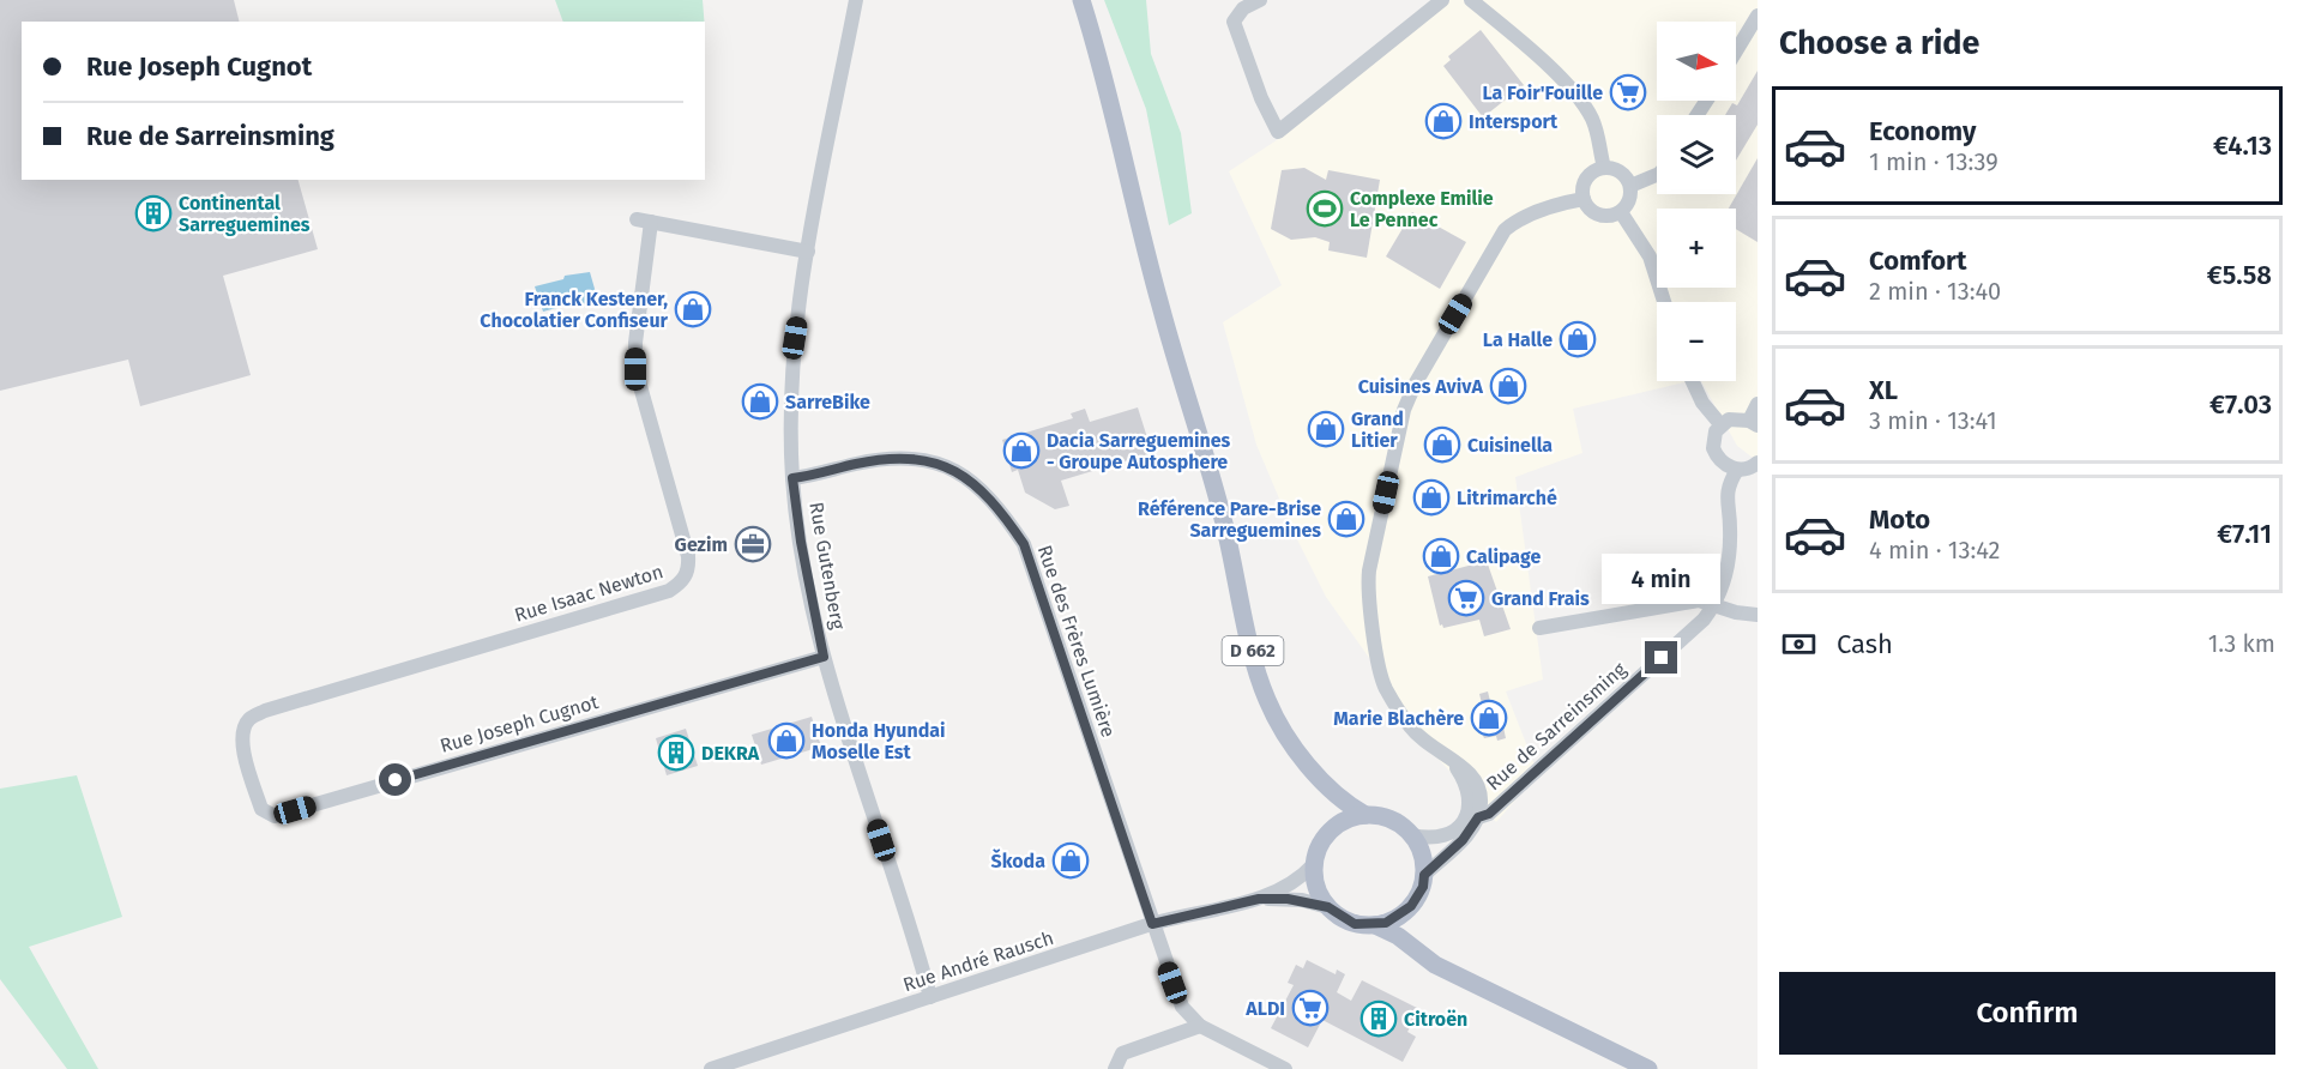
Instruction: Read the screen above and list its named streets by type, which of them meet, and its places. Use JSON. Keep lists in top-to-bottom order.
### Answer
{
  "streets": {
    "main road": ["D 662"],
    "street": [
      "Rue Gutenberg",
      "Rue Isaac Newton",
      "Rue des Frères Lumière",
      "Rue Joseph Cugnot",
      "Rue de Sarreinsming",
      "Rue André Rausch"
    ]
  },
  "crossings": [
    ["Rue Gutenberg", "Rue Isaac Newton"],
    ["Rue Gutenberg", "Rue des Frères Lumière"],
    ["Rue Gutenberg", "Rue Joseph Cugnot"],
    ["Rue Gutenberg", "Rue André Rausch"],
    ["Rue Isaac Newton", "Rue Joseph Cugnot"],
    ["Rue des Frères Lumière", "Rue André Rausch"],
    ["D 662", "Rue de Sarreinsming"],
    ["D 662", "Rue André Rausch"],
    ["Rue de Sarreinsming", "Rue André Rausch"]
  ],
  "places": {
    "supermarket": ["La Foir'Fouille", "Grand Frais", "ALDI"],
    "shop": [
      "Intersport",
      "Franck Kestener, Chocolatier Confiseur",
      "La Halle",
      "Cuisines AvivA",
      "SarreBike",
      "Grand Litier",
      "Cuisinella",
      "Dacia Sarreguemines - Groupe Autosphere",
      "Litrimarché",
      "Référence Pare-Brise Sarreguemines",
      "Calipage",
      "Marie Blachère",
      "Honda Hyundai Moselle Est",
      "Škoda"
    ],
    "sports": ["Complexe Emilie Le Pennec"],
    "building": ["Continental Sarreguemines", "DEKRA", "Citroën"],
    "office": ["Gezim"]
  },
  "north": "right",
  "page": {
    "heading": "Choose a ride",
    "map_buttons": ["+", "−"],
    "banner": ["Rue Joseph Cugnot", "Rue de Sarreinsming"],
    "list": [
      {
        "name": "Economy",
        "note": "1 min · 13:39",
        "value": "€4.13"
      },
      {
        "name": "Comfort",
        "note": "2 min · 13:40",
        "value": "€5.58"
      },
      {
        "name": "XL",
        "note": "3 min · 13:41",
        "value": "€7.03"
      },
      {
        "name": "Moto",
        "note": "4 min · 13:42",
        "value": "€7.11"
      }
    ],
    "bubble": "4 min",
    "pay": ["Cash", "1.3 km"],
    "buttons": "Confirm"
  }
}
